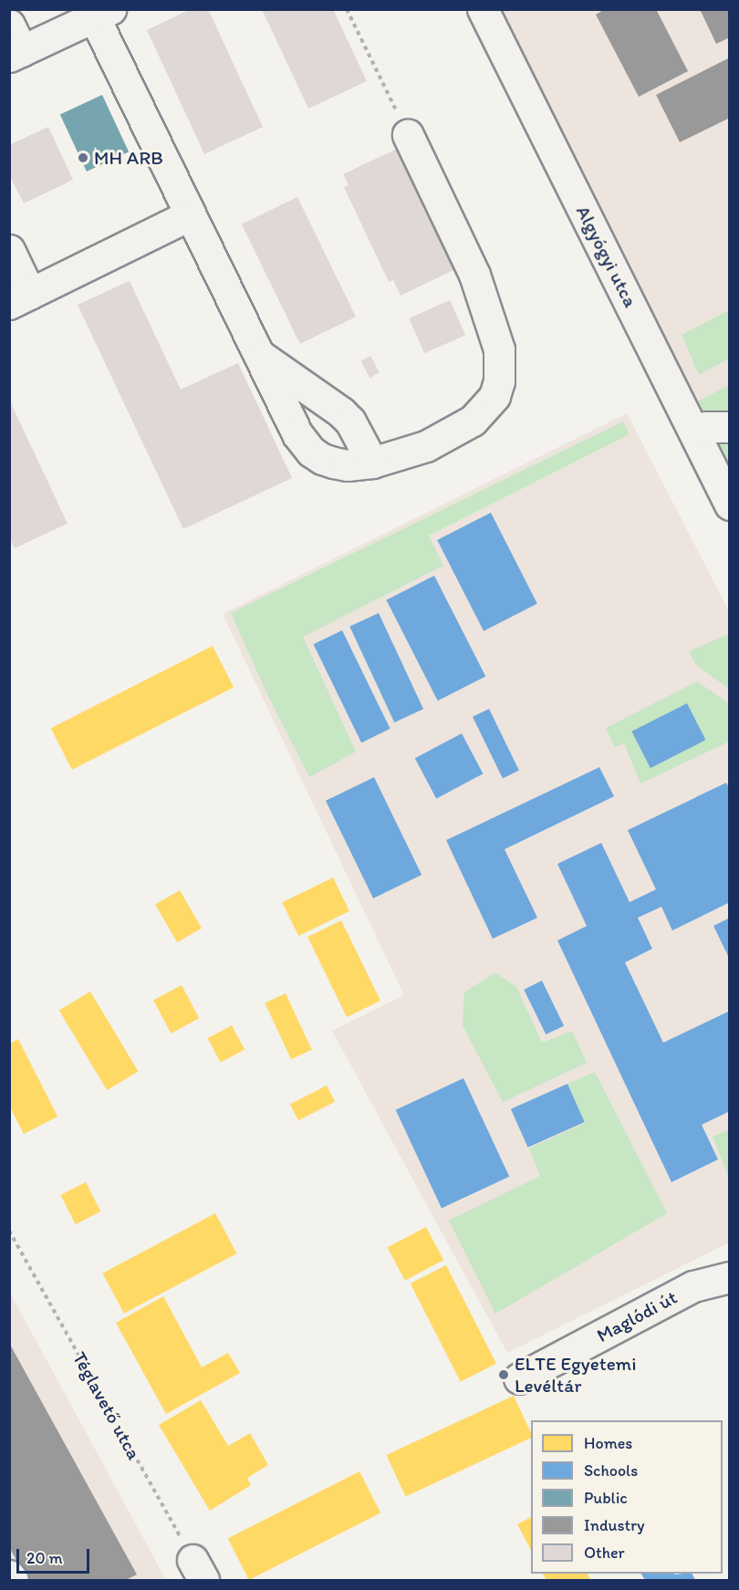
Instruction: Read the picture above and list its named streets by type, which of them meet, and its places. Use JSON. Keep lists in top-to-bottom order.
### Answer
{
  "streets": {
    "street": ["Algyógyi utca", "Maglódi út"],
    "path": ["Téglavető utca"]
  },
  "places": ["MH ARB", "ELTE Egyetemi Levéltár"],
  "legend": [
    "Homes",
    "Schools",
    "Public",
    "Industry",
    "Other"
  ],
  "scale_bar": "20 m"
}
